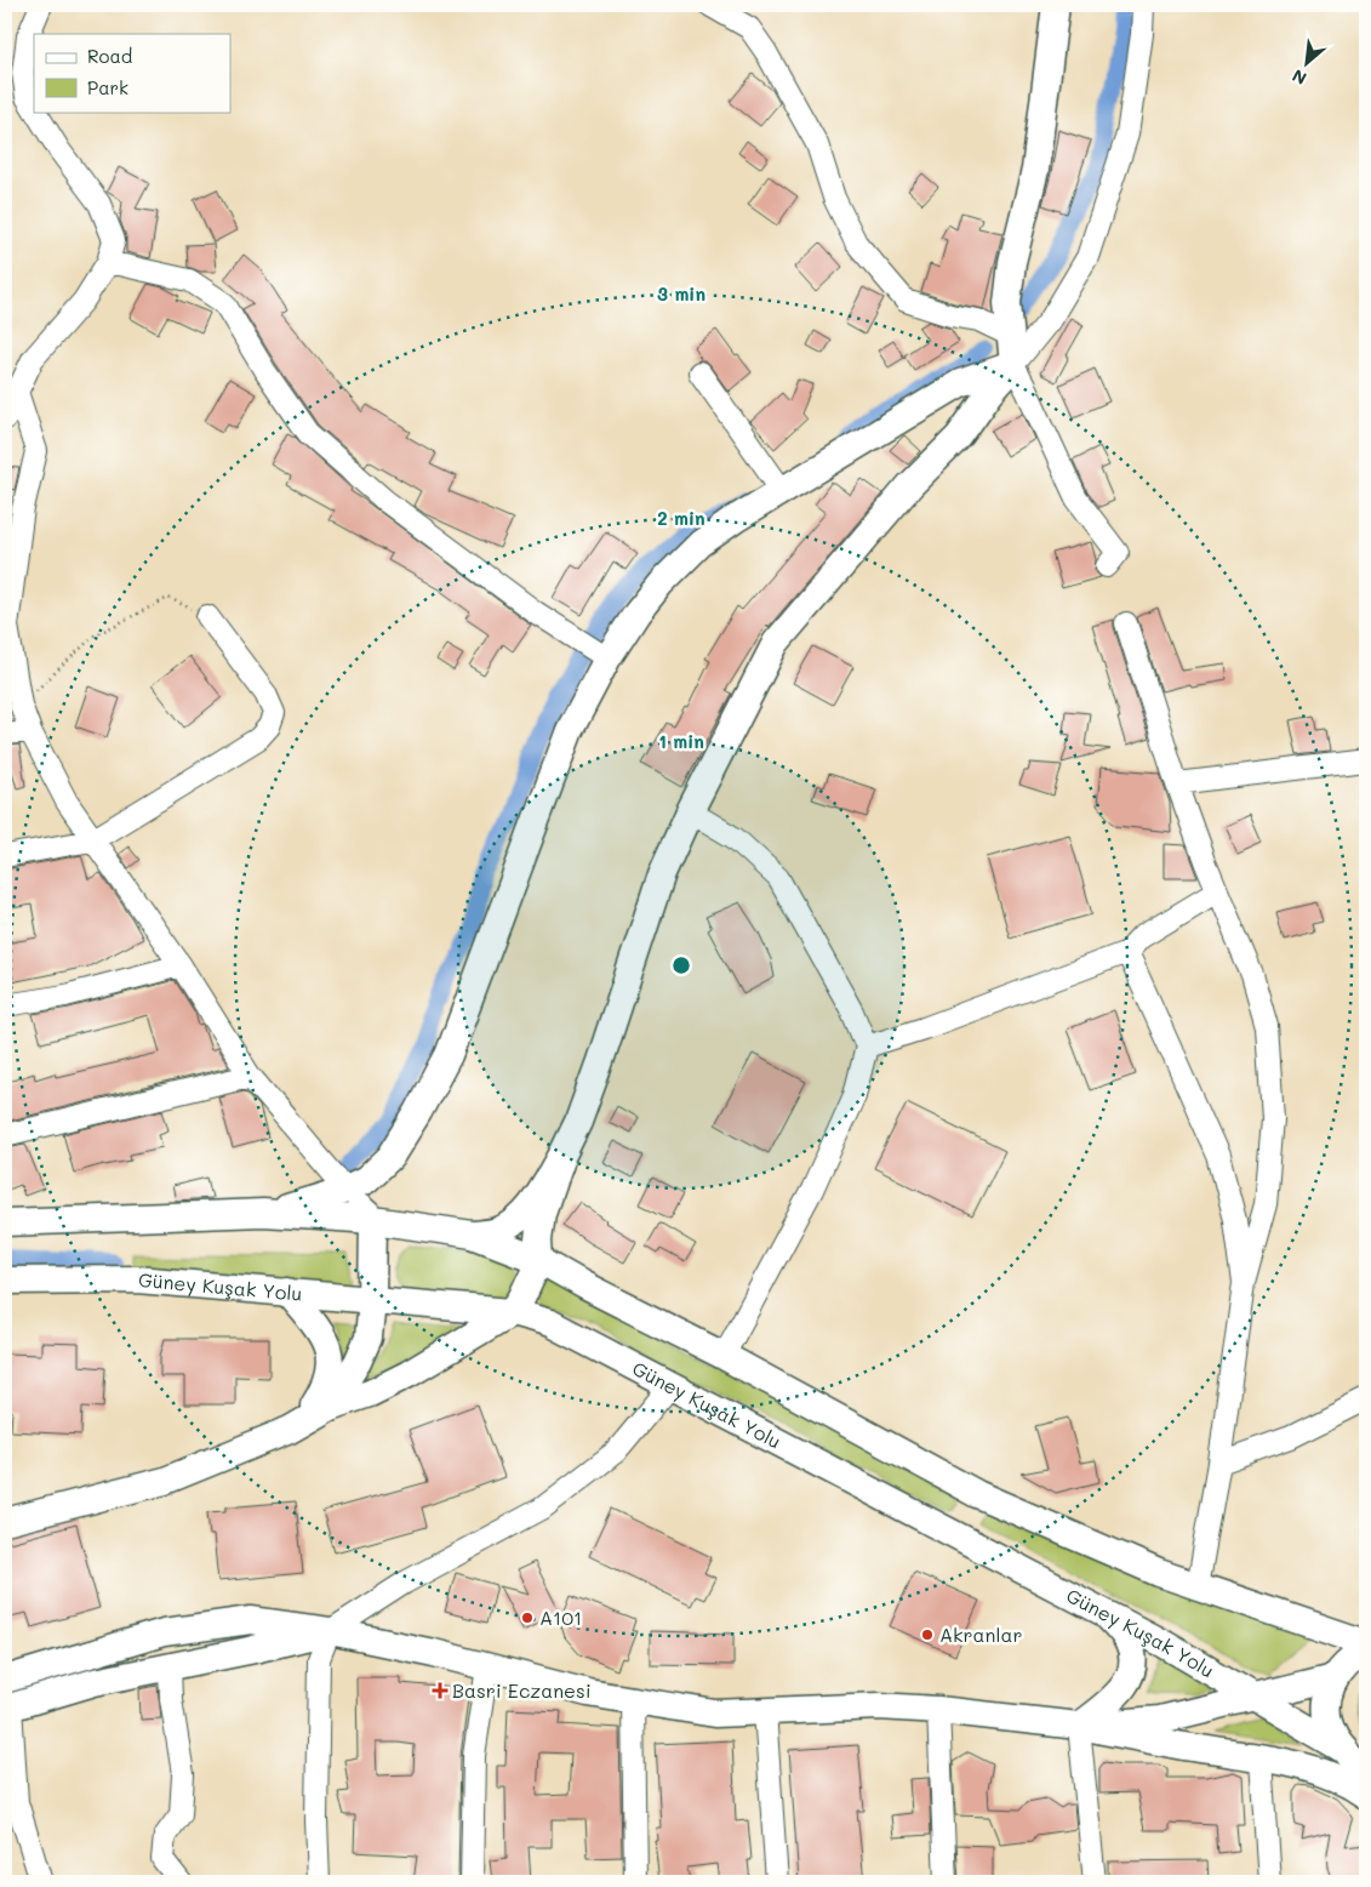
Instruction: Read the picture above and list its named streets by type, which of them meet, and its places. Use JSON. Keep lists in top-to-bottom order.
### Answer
{
  "streets": {
    "main road": ["Güney Kuşak Yolu"]
  },
  "places": {
    "other": ["A101", "Akranlar"],
    "health": ["Basri Eczanesi"]
  },
  "legend": ["Road", "Park"],
  "north": "bottom left",
  "rings": ["3 min", "2 min", "1 min"]
}
